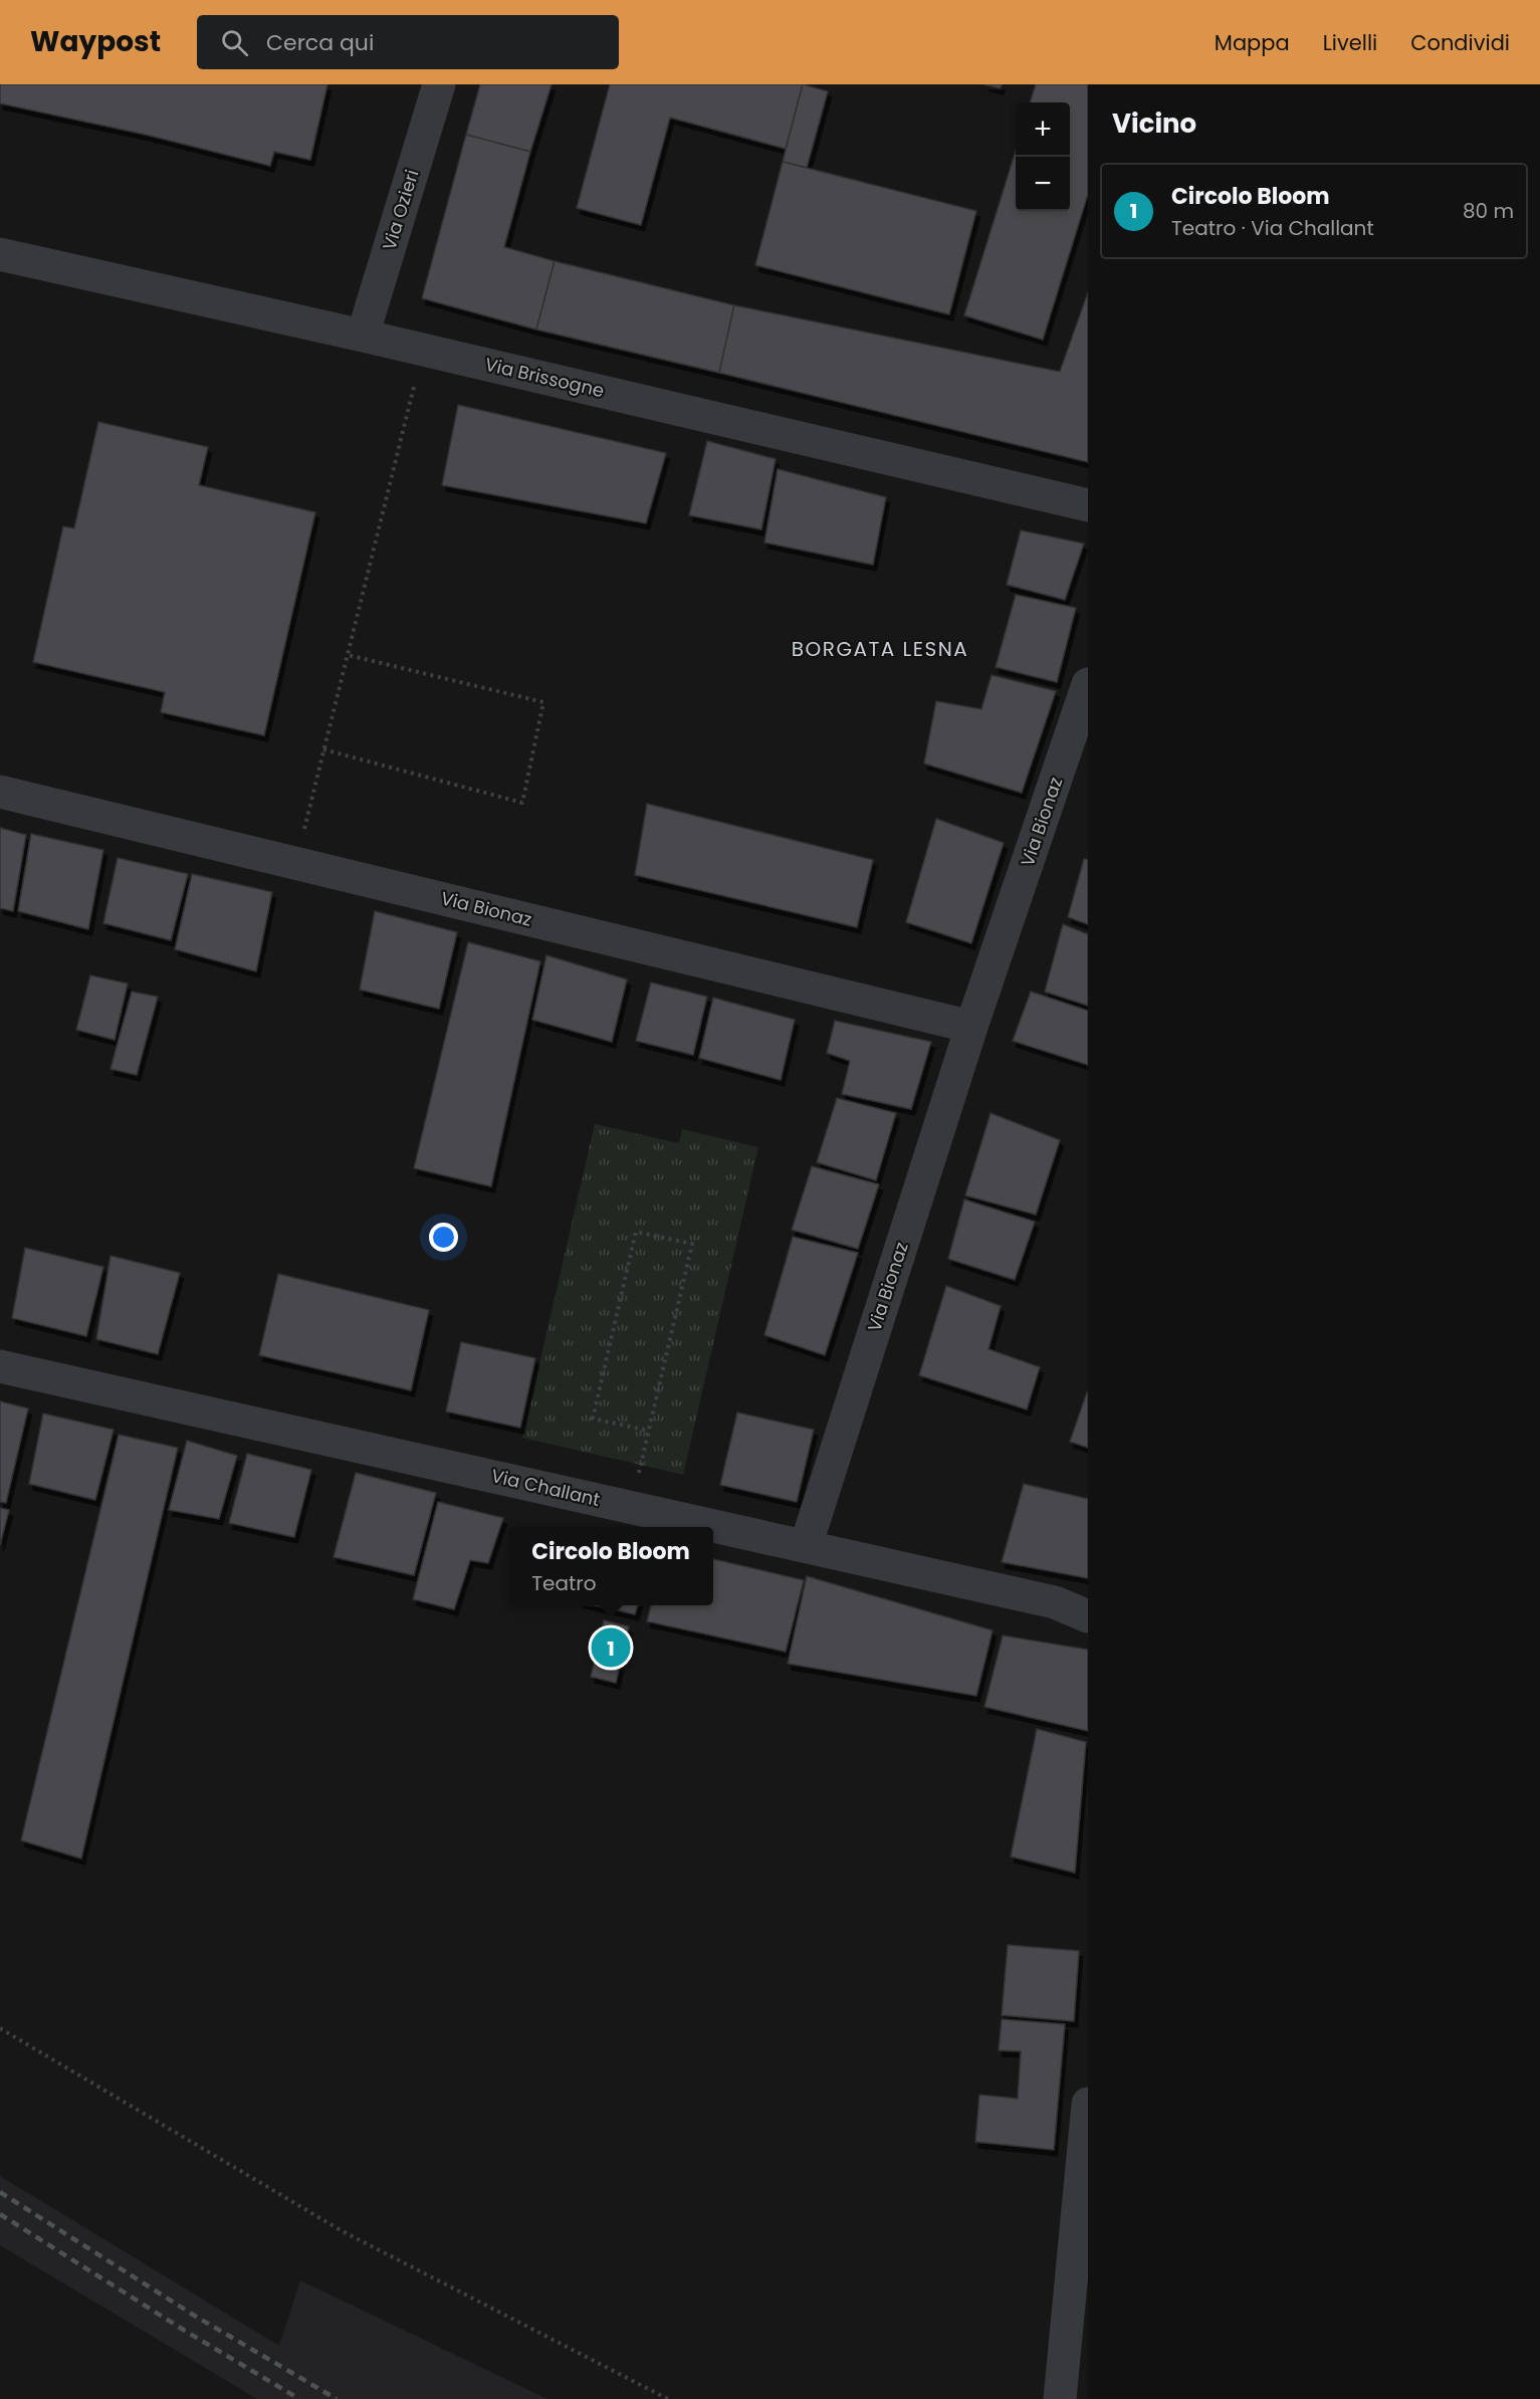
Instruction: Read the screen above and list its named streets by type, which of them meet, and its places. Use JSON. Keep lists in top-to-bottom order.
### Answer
{
  "streets": {
    "street": [
      "Via Ozieri",
      "Via Brissogne",
      "Via Bionaz",
      "Via Challant"
    ]
  },
  "crossings": [
    ["Via Ozieri", "Via Brissogne"],
    ["Via Bionaz", "Via Challant"]
  ],
  "districts": ["BORGATA LESNA"],
  "page": {
    "header": "Waypost",
    "search": "Cerca qui",
    "nav": ["Mappa", "Livelli", "Condividi"],
    "heading": "Vicino",
    "map_buttons": ["+", "−"],
    "list": [
      {
        "mark": "1",
        "name": "Circolo Bloom",
        "note": "Teatro · Via Challant",
        "value": "80 m"
      }
    ],
    "popup": ["Circolo Bloom", "Teatro"],
    "pins": "1"
  }
}
